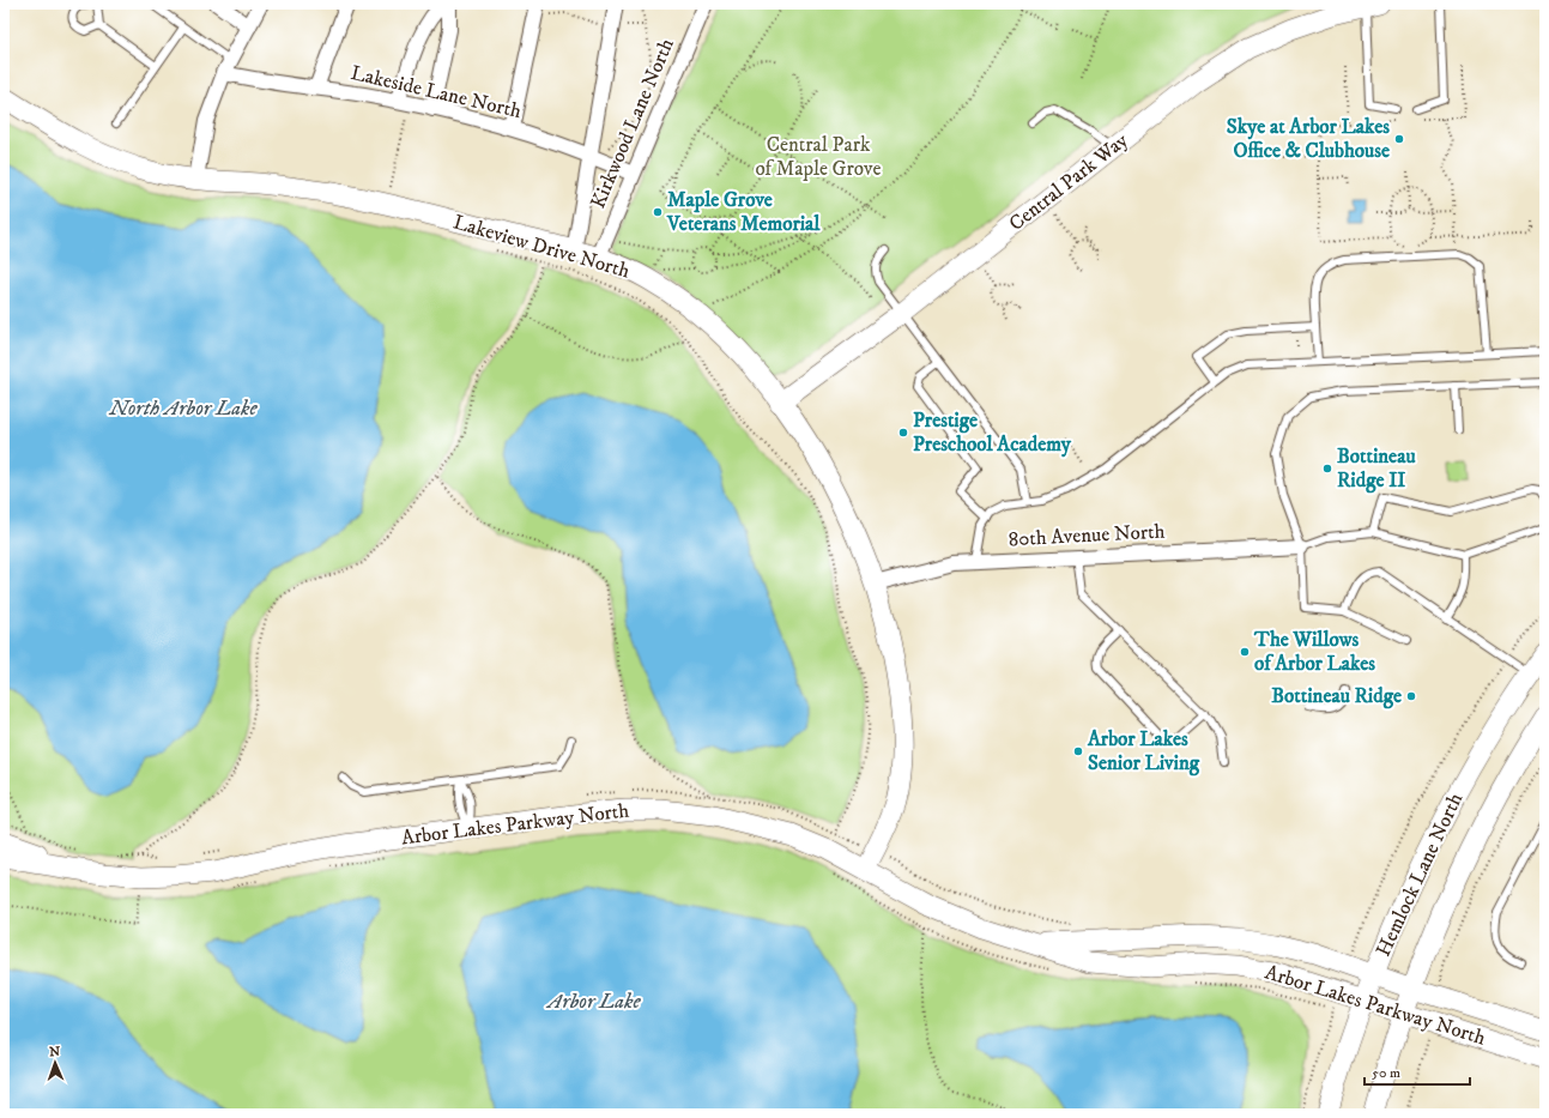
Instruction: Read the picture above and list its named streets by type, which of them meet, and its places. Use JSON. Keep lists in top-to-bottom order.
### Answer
{
  "streets": {
    "street": [
      "Lakeside Lane North",
      "Kirkwood Lane North",
      "Central Park Way",
      "Lakeview Drive North",
      "80th Avenue North",
      "Arbor Lakes Parkway North",
      "Hemlock Lane North"
    ]
  },
  "crossings": [
    ["Lakeside Lane North", "Kirkwood Lane North"],
    ["Kirkwood Lane North", "Lakeview Drive North"],
    ["Central Park Way", "Lakeview Drive North"],
    ["Lakeview Drive North", "80th Avenue North"],
    ["Lakeview Drive North", "Arbor Lakes Parkway North"],
    ["Arbor Lakes Parkway North", "Hemlock Lane North"]
  ],
  "water": ["North Arbor Lake", "Arbor Lake"],
  "parks": ["Central Park of Maple Grove"],
  "places": [
    "Skye at Arbor Lakes Office & Clubhouse",
    "Maple Grove Veterans Memorial",
    "Prestige Preschool Academy",
    "Bottineau Ridge II",
    "The Willows of Arbor Lakes",
    "Bottineau Ridge",
    "Arbor Lakes Senior Living"
  ],
  "scale_bar": "50 m",
  "north": "top"
}
